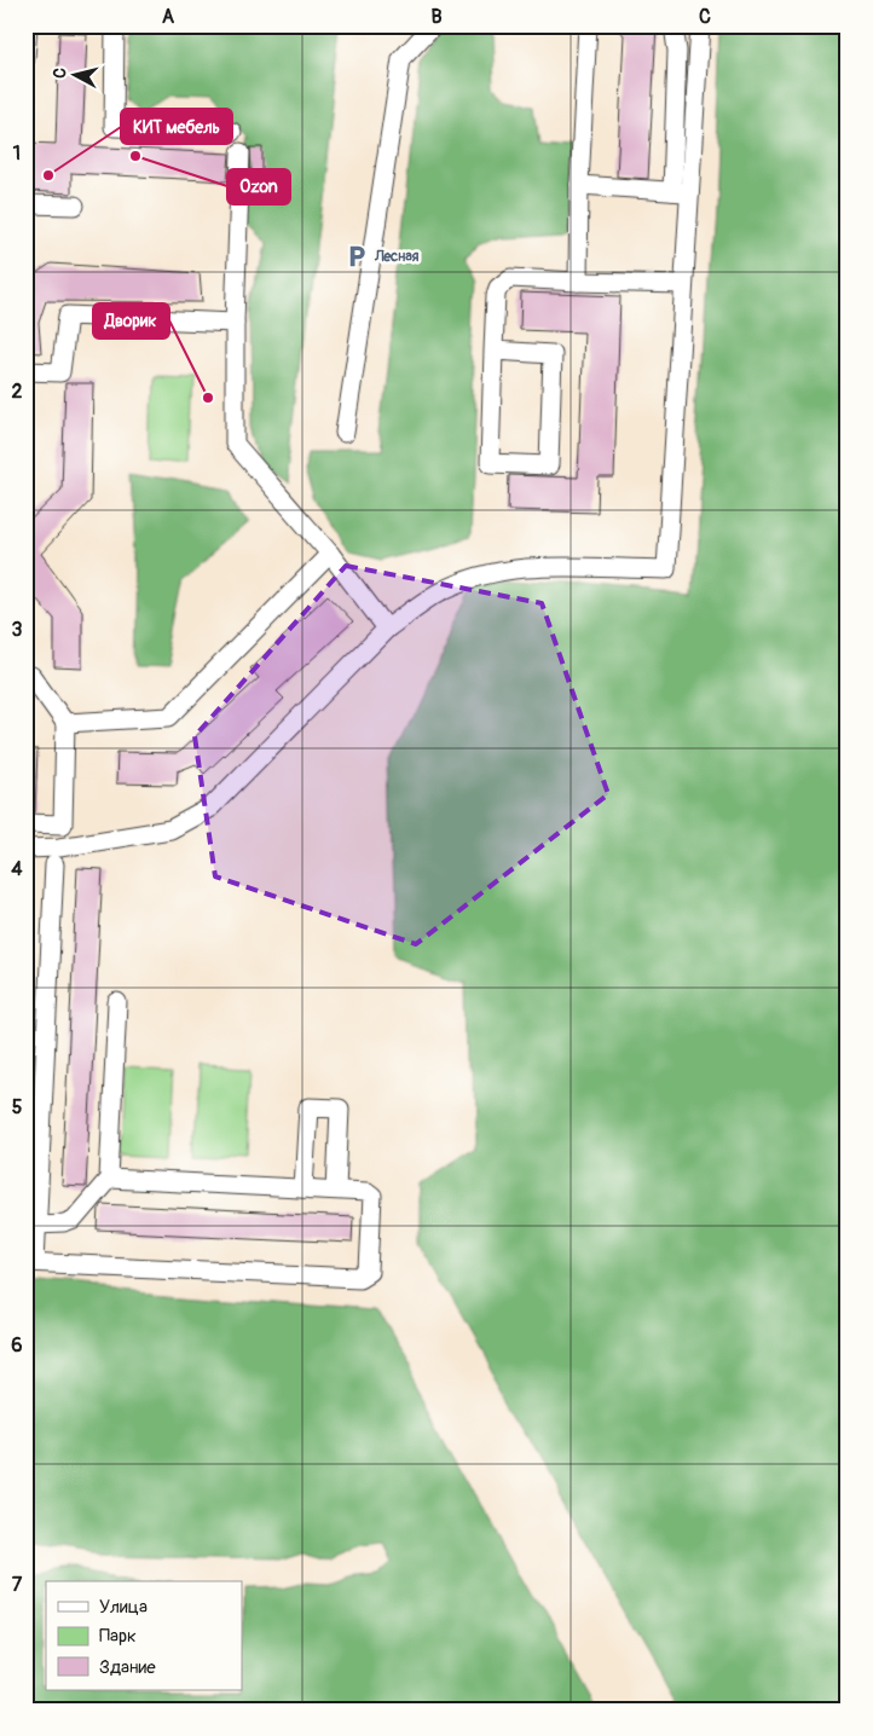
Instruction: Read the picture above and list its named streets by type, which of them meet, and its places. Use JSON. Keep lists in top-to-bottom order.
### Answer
{
  "places": {
    "other": ["Ozon", "КИТ мебель", "Дворик"],
    "parking": ["Лесная"]
  },
  "legend": ["Улица", "Парк", "Здание"],
  "north": "left",
  "grid": {
    "columns": ["A", "B", "C"],
    "rows": [
      "1",
      "2",
      "3",
      "4",
      "5",
      "6",
      "7"
    ]
  }
}
